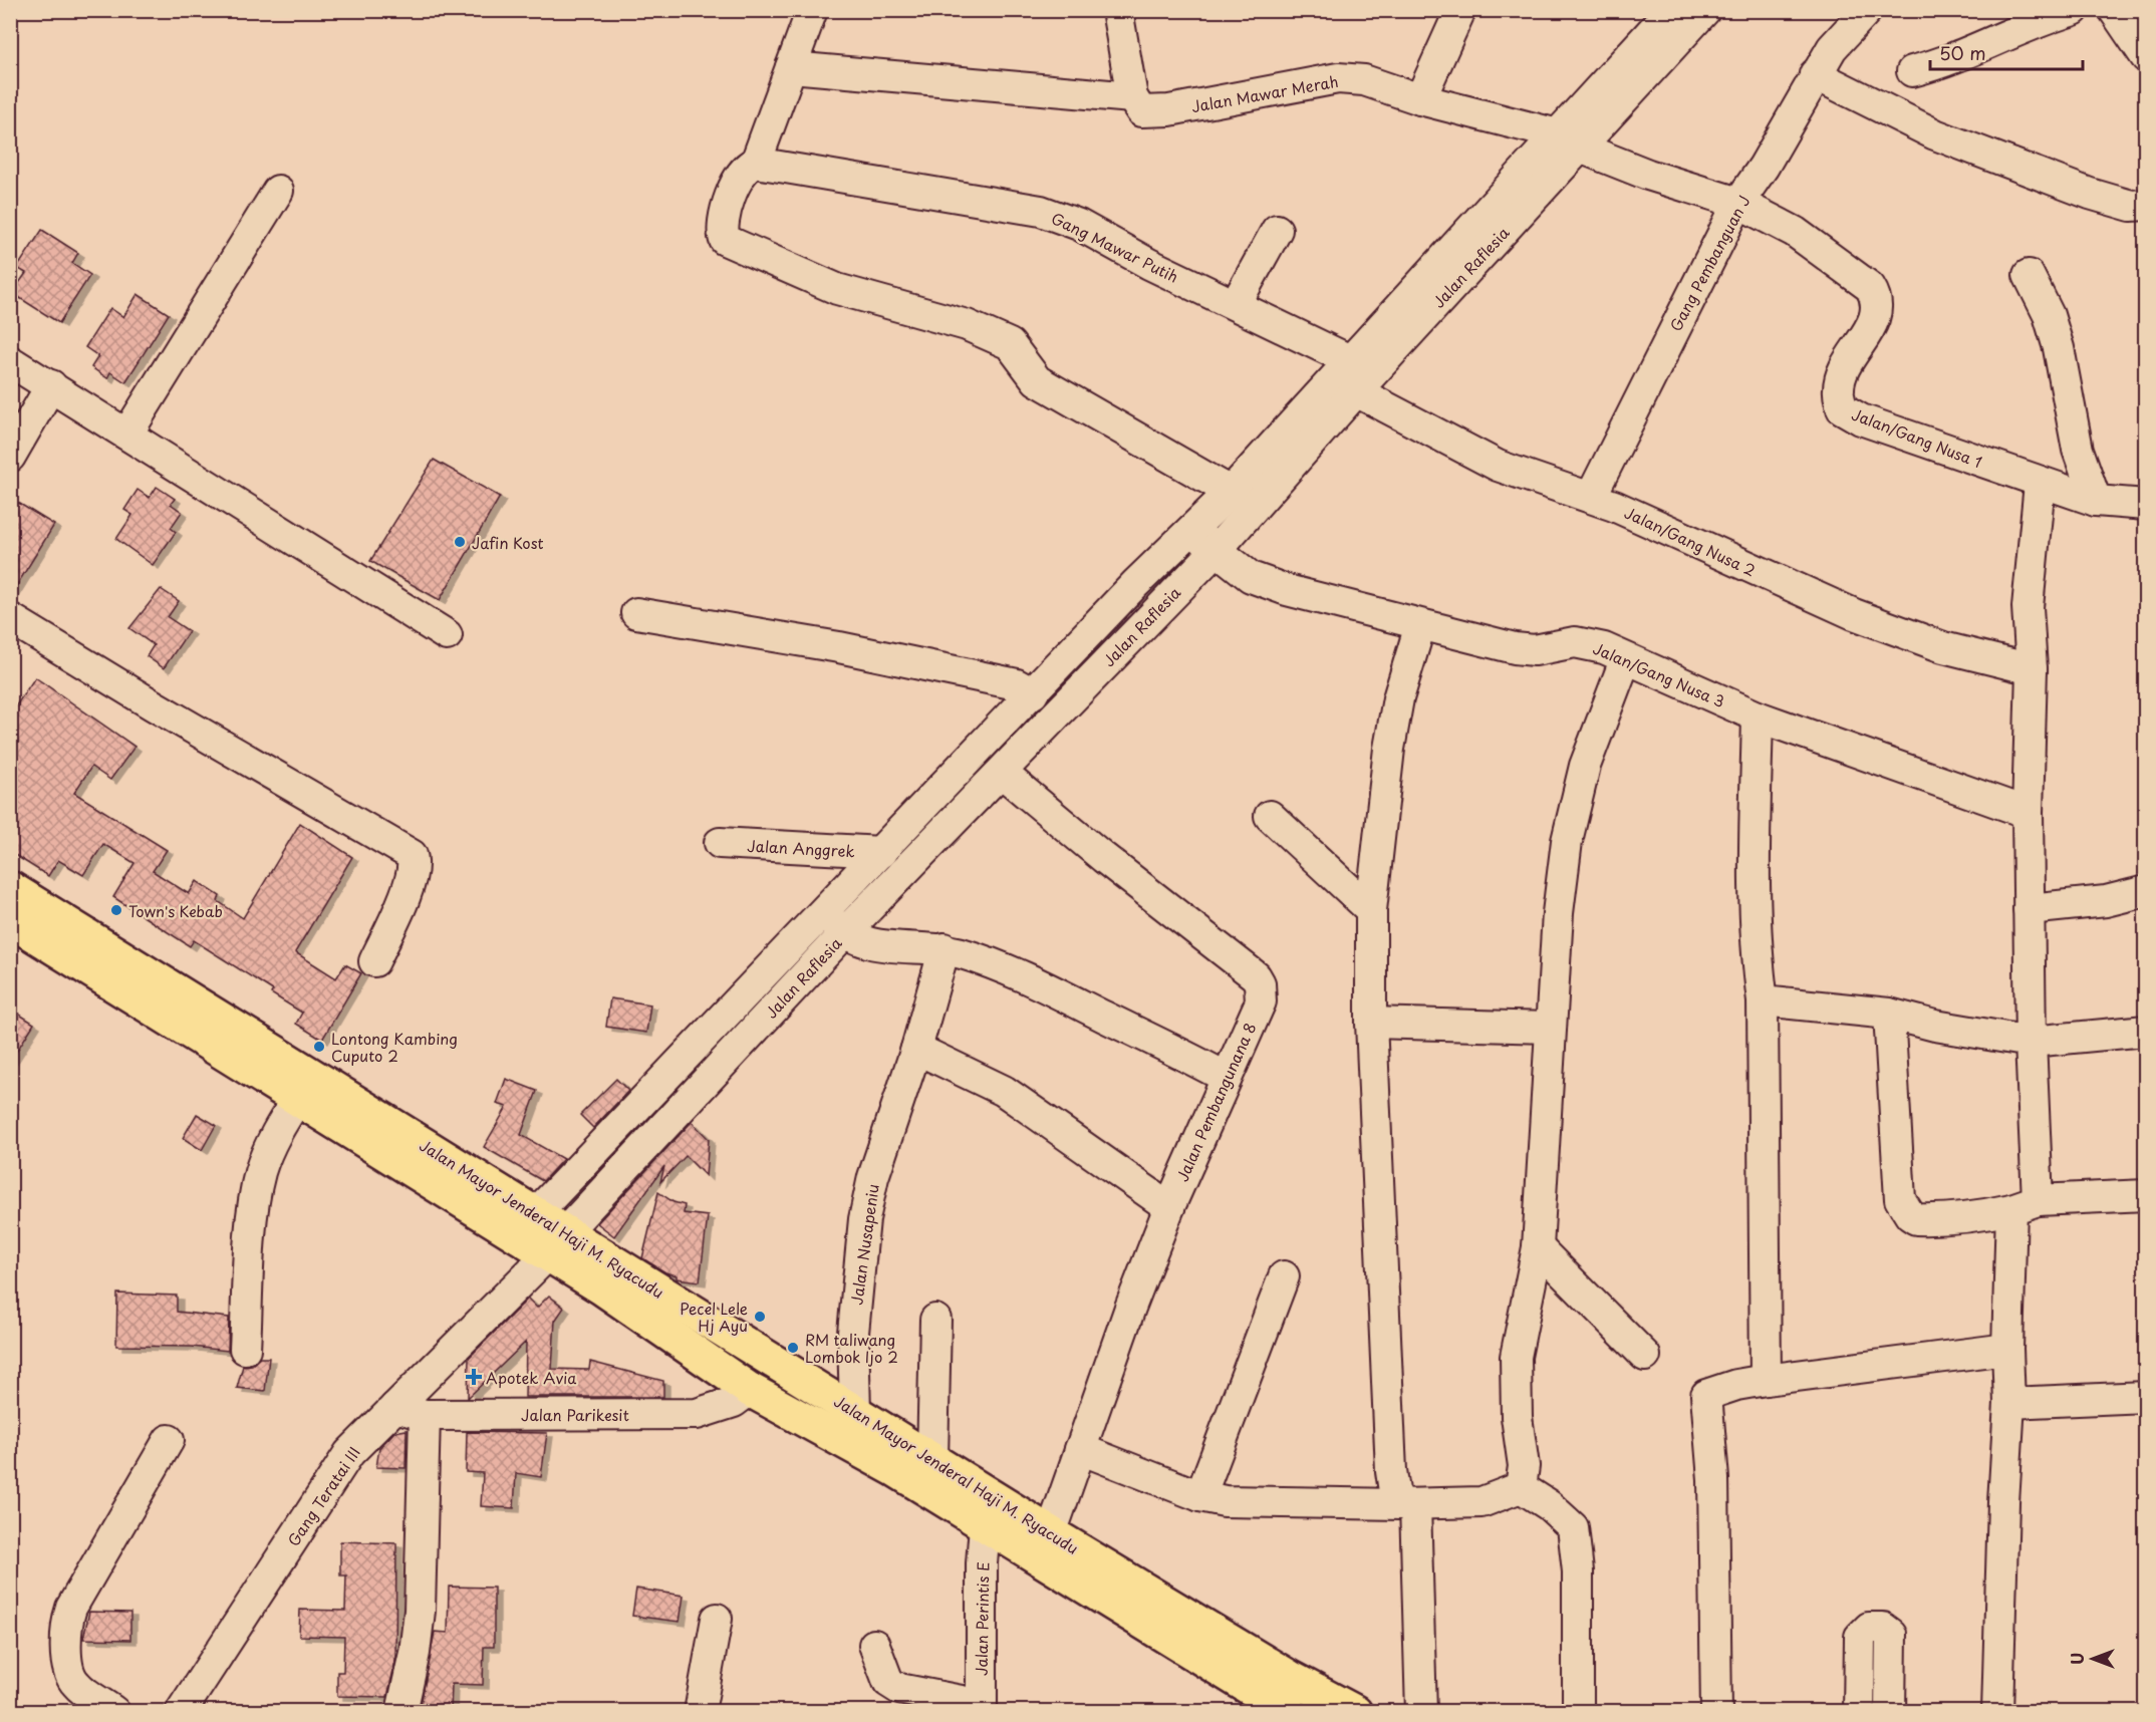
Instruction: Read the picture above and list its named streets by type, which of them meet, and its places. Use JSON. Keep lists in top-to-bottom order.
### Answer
{
  "streets": {
    "main road": ["Jalan Mayor Jenderal Haji M. Ryacudu"],
    "street": [
      "Jalan Mawar Merah",
      "Gang Mawar Putih",
      "Gang Pembanguan J",
      "Jalan Raflesia",
      "Jalan/Gang Nusa 1",
      "Jalan/Gang Nusa 2",
      "Jalan/Gang Nusa 3",
      "Jalan Anggrek",
      "Jalan Pembangunana 8",
      "Jalan Nusapeniu",
      "Jalan Parikesit",
      "Gang Teratai III",
      "Jalan Perintis E"
    ]
  },
  "crossings": [
    ["Jalan Mawar Merah", "Jalan Raflesia"],
    ["Jalan Mawar Merah", "Jalan/Gang Nusa 1"],
    ["Gang Mawar Putih", "Jalan Raflesia"],
    ["Gang Pembanguan J", "Jalan/Gang Nusa 1"],
    ["Gang Pembanguan J", "Jalan/Gang Nusa 2"],
    ["Jalan Raflesia", "Jalan/Gang Nusa 1"],
    ["Jalan Raflesia", "Jalan/Gang Nusa 2"],
    ["Jalan Raflesia", "Jalan/Gang Nusa 3"],
    ["Jalan Raflesia", "Jalan Anggrek"],
    ["Jalan Raflesia", "Jalan Pembangunana 8"],
    ["Jalan Raflesia", "Jalan Mayor Jenderal Haji M. Ryacudu"],
    ["Jalan Raflesia", "Gang Teratai III"],
    ["Jalan Pembangunana 8", "Jalan Mayor Jenderal Haji M. Ryacudu"],
    ["Jalan Mayor Jenderal Haji M. Ryacudu", "Jalan Nusapeniu"],
    ["Jalan Mayor Jenderal Haji M. Ryacudu", "Jalan Parikesit"],
    ["Jalan Mayor Jenderal Haji M. Ryacudu", "Gang Teratai III"],
    ["Jalan Mayor Jenderal Haji M. Ryacudu", "Jalan Perintis E"],
    ["Jalan Parikesit", "Gang Teratai III"]
  ],
  "places": {
    "other": [
      "Jafin Kost",
      "Town's Kebab",
      "Lontong Kambing Cuputo 2",
      "Pecel Lele Hj Ayu",
      "RM taliwang Lombok Ijo 2"
    ],
    "health": ["Apotek Avia"]
  },
  "scale_bar": "50 m",
  "north": "left"
}
